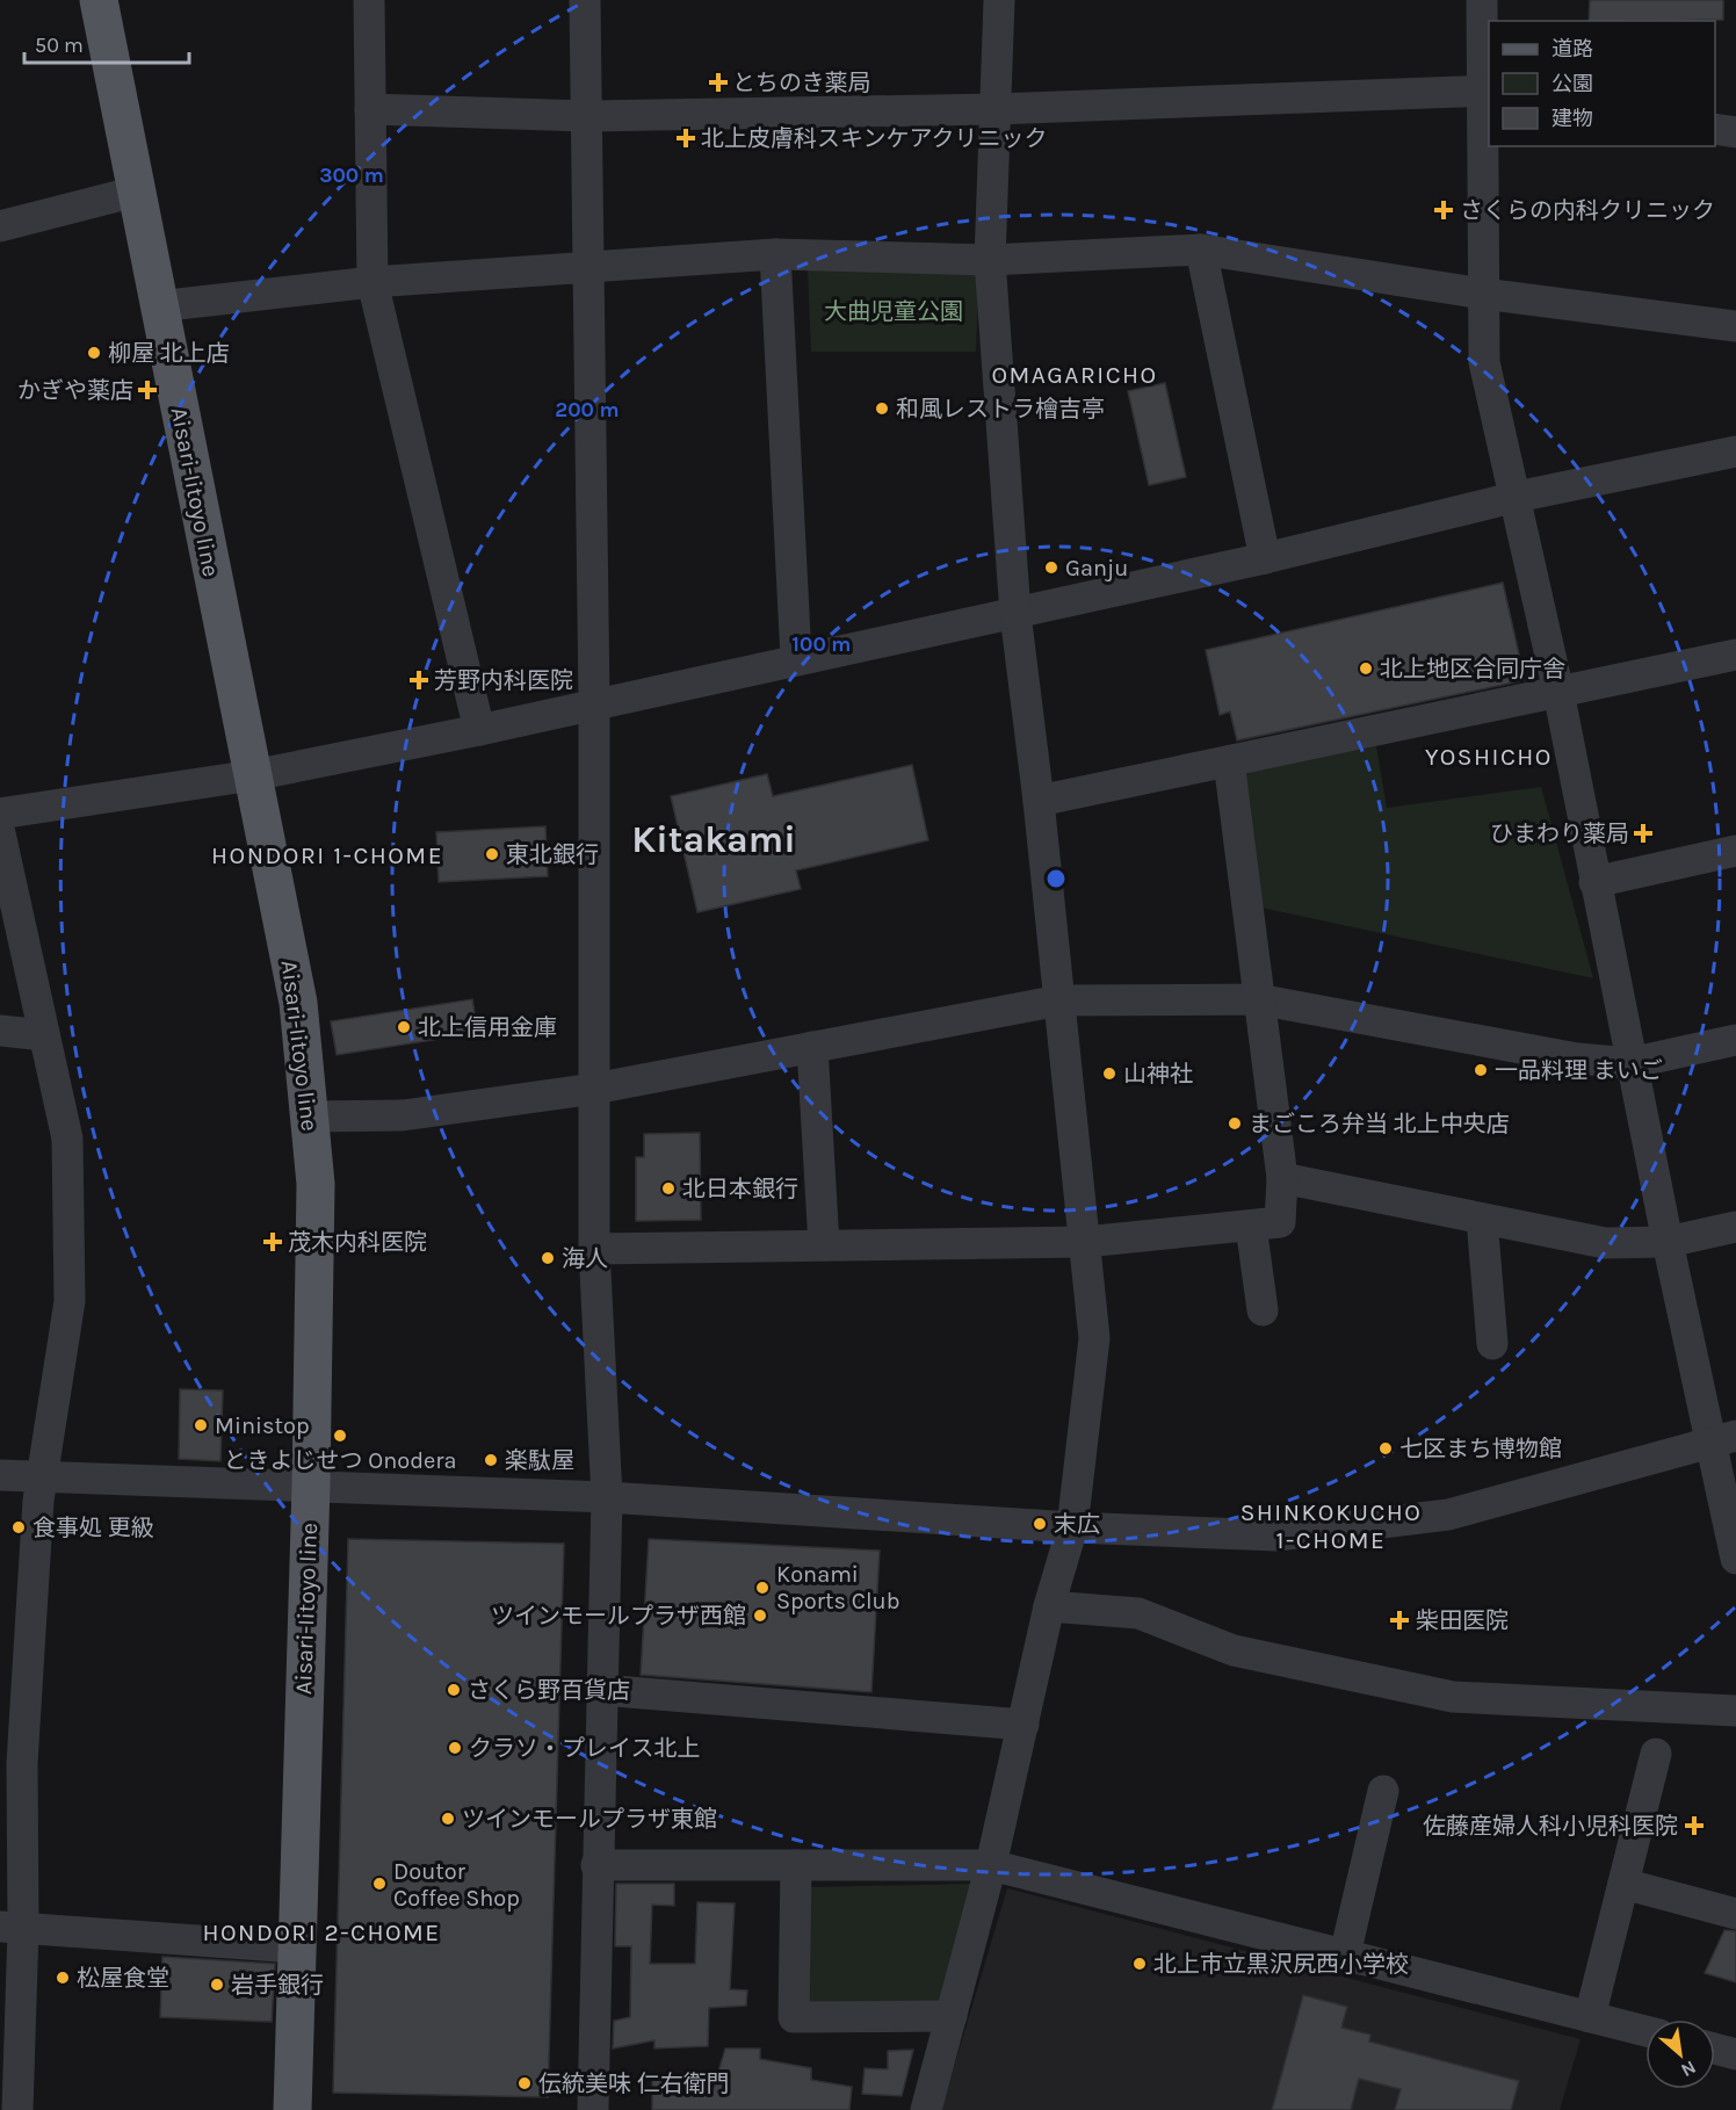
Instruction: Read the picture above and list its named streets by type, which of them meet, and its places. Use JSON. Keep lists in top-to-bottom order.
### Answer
{
  "streets": {
    "main road": ["Aisari-Iitoyo line"]
  },
  "districts": [
    "OMAGARICHO",
    "YOSHICHO",
    "Kitakami",
    "HONDORI 1-CHOME",
    "SHINKOKUCHO 1-CHOME",
    "HONDORI 2-CHOME"
  ],
  "parks": ["大曲児童公園"],
  "places": {
    "health": [
      "とちのき薬局",
      "北上皮膚科スキンケアクリニック",
      "さくらの内科クリニック",
      "かぎや薬店",
      "芳野内科医院",
      "ひまわり薬局",
      "茂木内科医院",
      "柴田医院",
      "佐藤産婦人科小児科医院"
    ],
    "other": [
      "柳屋 北上店",
      "和風レストラ檜吉亭",
      "Ganju",
      "北上地区合同庁舎",
      "東北銀行",
      "北上信用金庫",
      "一品料理 まいご",
      "山神社",
      "まごころ弁当 北上中央店",
      "北日本銀行",
      "海人",
      "Ministop",
      "ときよじせつ Onodera",
      "七区まち博物館",
      "楽駄屋",
      "末広",
      "食事処 更級",
      "Konami Sports Club",
      "ツインモールプラザ西館",
      "さくら野百貨店",
      "クラソ・プレイス北上",
      "ツインモールプラザ東館",
      "Doutor Coffee Shop",
      "北上市立黒沢尻西小学校",
      "松屋食堂",
      "岩手銀行",
      "伝統美味 仁右衛門"
    ]
  },
  "legend": ["道路", "公園", "建物"],
  "scale_bar": "50 m",
  "north": "bottom right",
  "rings": ["300 m", "200 m", "100 m"]
}
